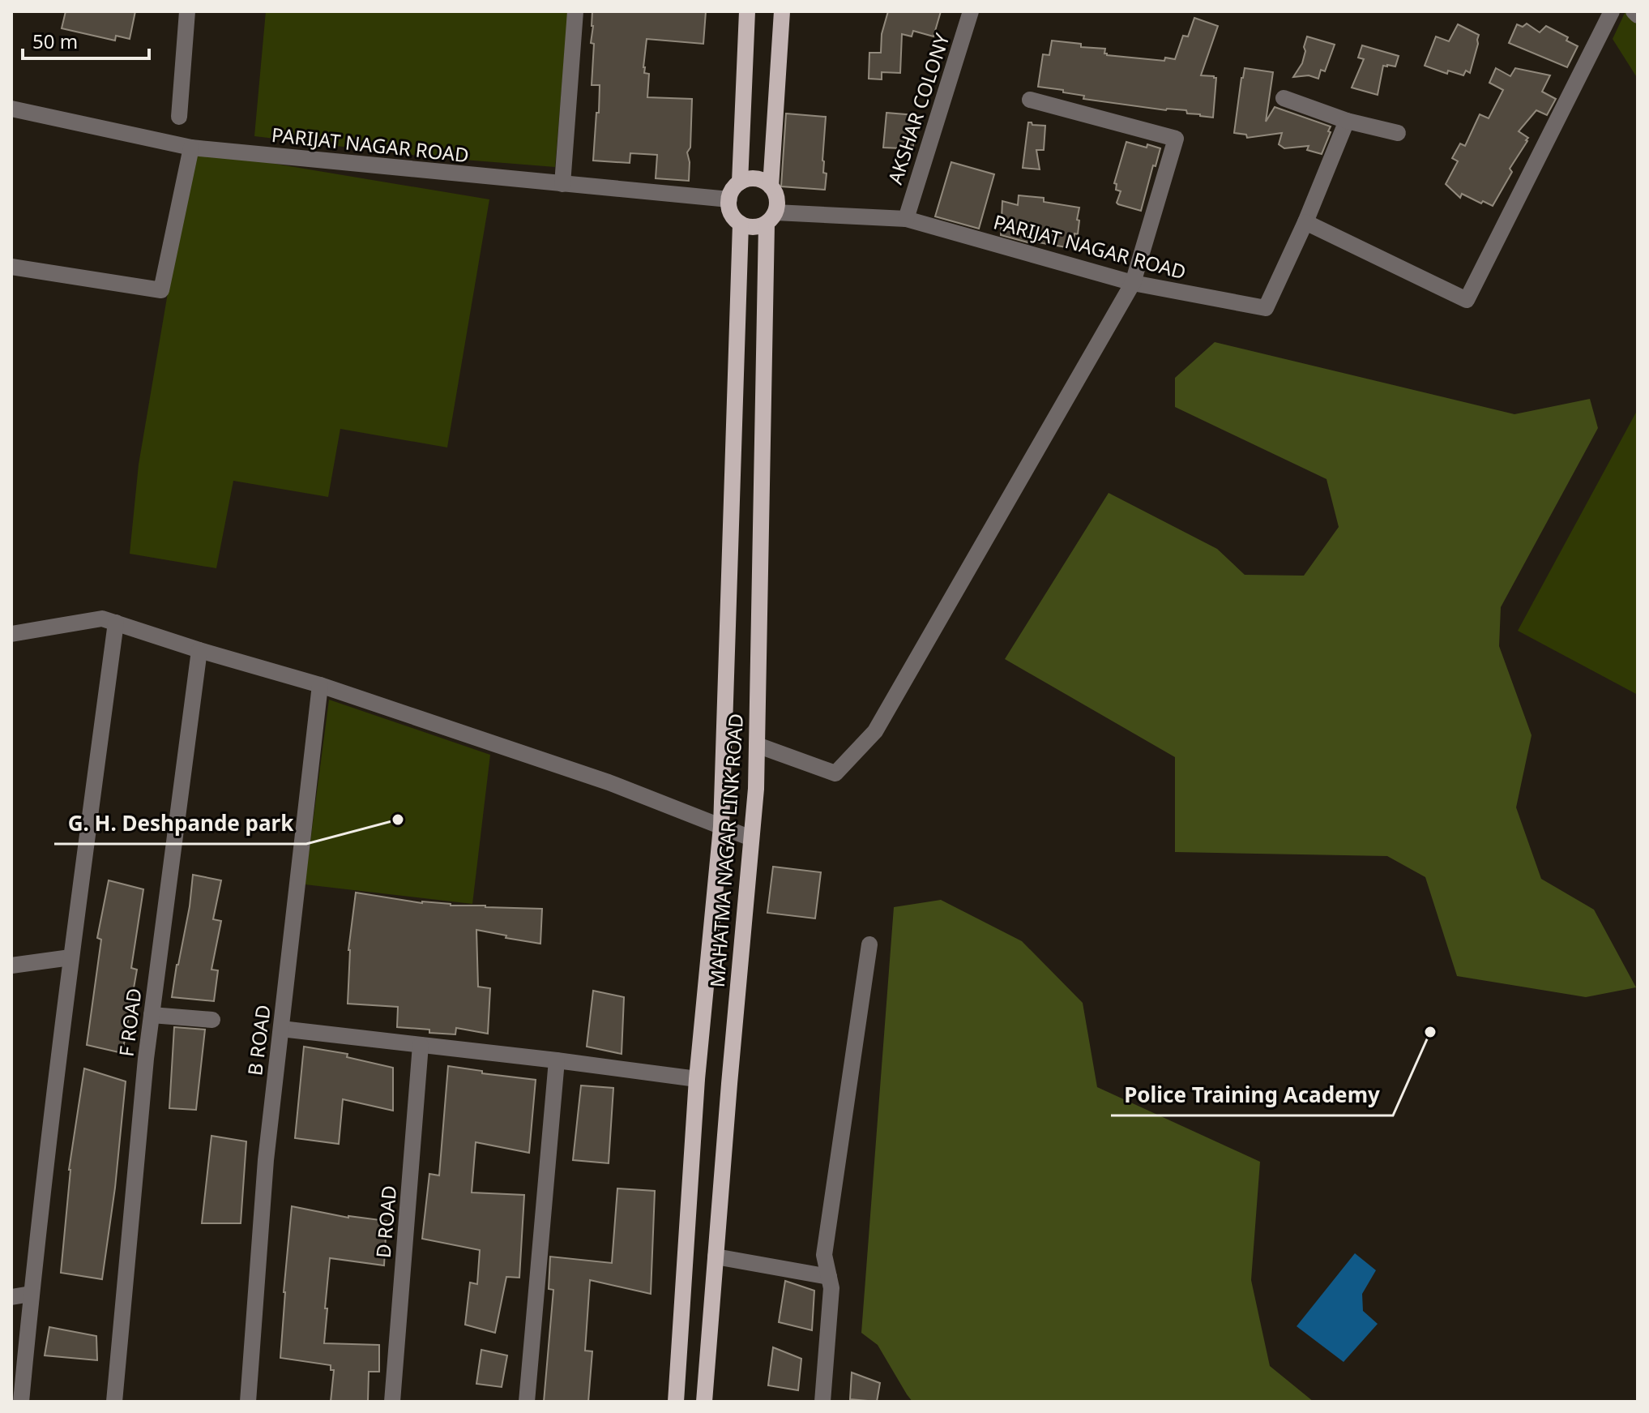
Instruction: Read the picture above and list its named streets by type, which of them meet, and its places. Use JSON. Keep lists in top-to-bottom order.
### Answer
{
  "streets": {
    "main road": ["MAHATMA NAGAR LINK ROAD"],
    "street": [
      "AKSHAR COLONY",
      "PARIJAT NAGAR ROAD",
      "F ROAD",
      "B ROAD",
      "D ROAD"
    ]
  },
  "crossings": [
    ["AKSHAR COLONY", "PARIJAT NAGAR ROAD"],
    ["PARIJAT NAGAR ROAD", "MAHATMA NAGAR LINK ROAD"]
  ],
  "places": ["G. H. Deshpande park", "Police Training Academy"],
  "scale_bar": "50 m"
}
